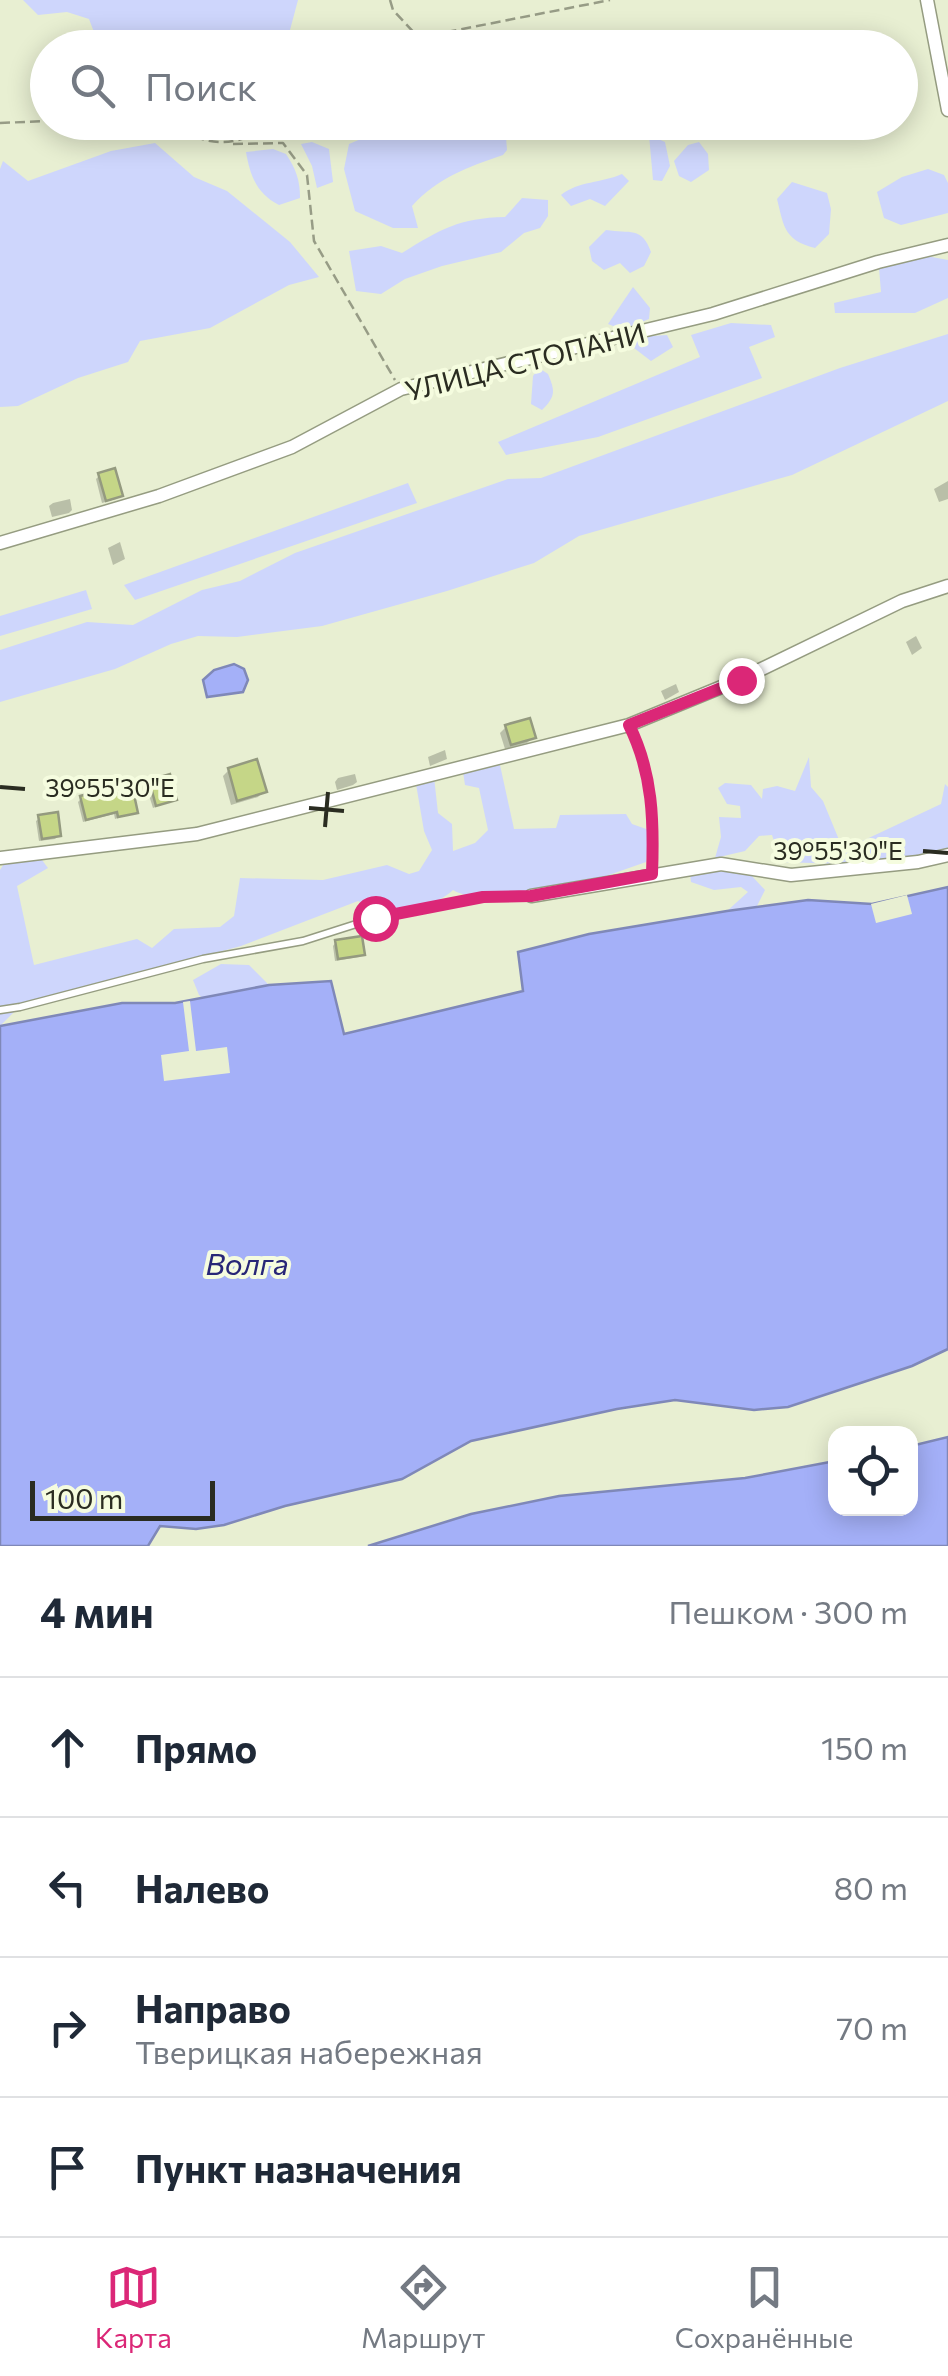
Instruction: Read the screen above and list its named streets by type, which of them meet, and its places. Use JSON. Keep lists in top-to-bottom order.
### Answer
{
  "streets": {
    "street": ["УЛИЦА СТОПАНИ"]
  },
  "water": ["Волга"],
  "scale_bar": "100 m",
  "page": {
    "search": "Поиск",
    "scale": "100 m",
    "heading": ["4 мин", "Пешком · 300 m"],
    "list": [
      ["Прямо", "150 m"],
      ["Налево", "80 m"],
      ["Направо", "Тверицкая набережная", "70 m"],
      "Пункт назначения"
    ],
    "nav": ["Карта", "Маршрут", "Сохранённые"]
  },
  "coordinates": ["39°55'30\"E"]
}
